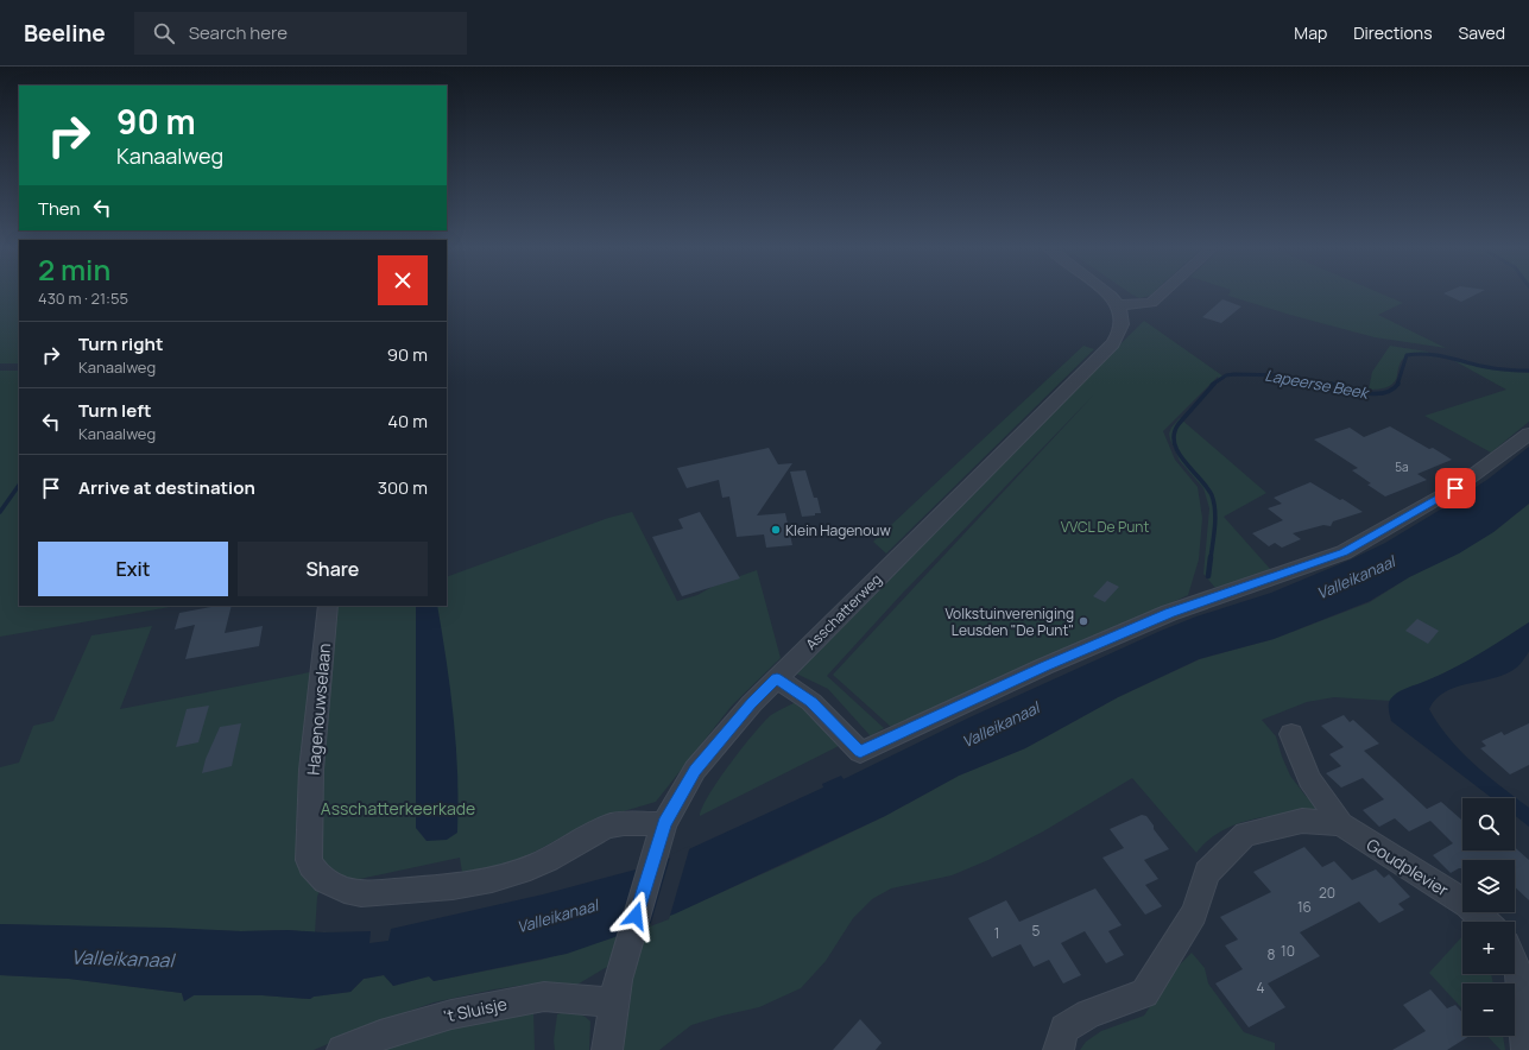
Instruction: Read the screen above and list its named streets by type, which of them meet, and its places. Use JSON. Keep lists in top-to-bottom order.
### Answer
{
  "streets": {
    "street": [
      "Asschatterweg",
      "Hagenouwselaan",
      "Goudplevier",
      "'t Sluisje"
    ]
  },
  "crossings": [
    ["Asschatterweg", "Hagenouwselaan"],
    ["Asschatterweg", "'t Sluisje"]
  ],
  "water": ["Lapeerse Beek", "Valleikanaal"],
  "parks": ["VVCL De Punt", "Asschatterkeerkade"],
  "places": ["Klein Hagenouw", "Volkstuinvereniging Leusden \"De Punt\""],
  "house_numbers": [
    "5a",
    "20",
    "16",
    "5",
    "1",
    "10",
    "8",
    "4"
  ],
  "page": {
    "header": "Beeline",
    "search": "Search here",
    "nav": ["Map", "Directions", "Saved"],
    "turn": ["90 m", "Kanaalweg"],
    "then": "Then",
    "heading": ["2 min", "430 m · 21:55"],
    "list": [
      {
        "name": "Turn right",
        "note": "Kanaalweg",
        "value": "90 m"
      },
      {
        "name": "Turn left",
        "note": "Kanaalweg",
        "value": "40 m"
      },
      {
        "name": "Arrive at destination",
        "value": "300 m"
      }
    ],
    "buttons": ["Exit", "Share"],
    "map_buttons": ["+", "−"]
  }
}
